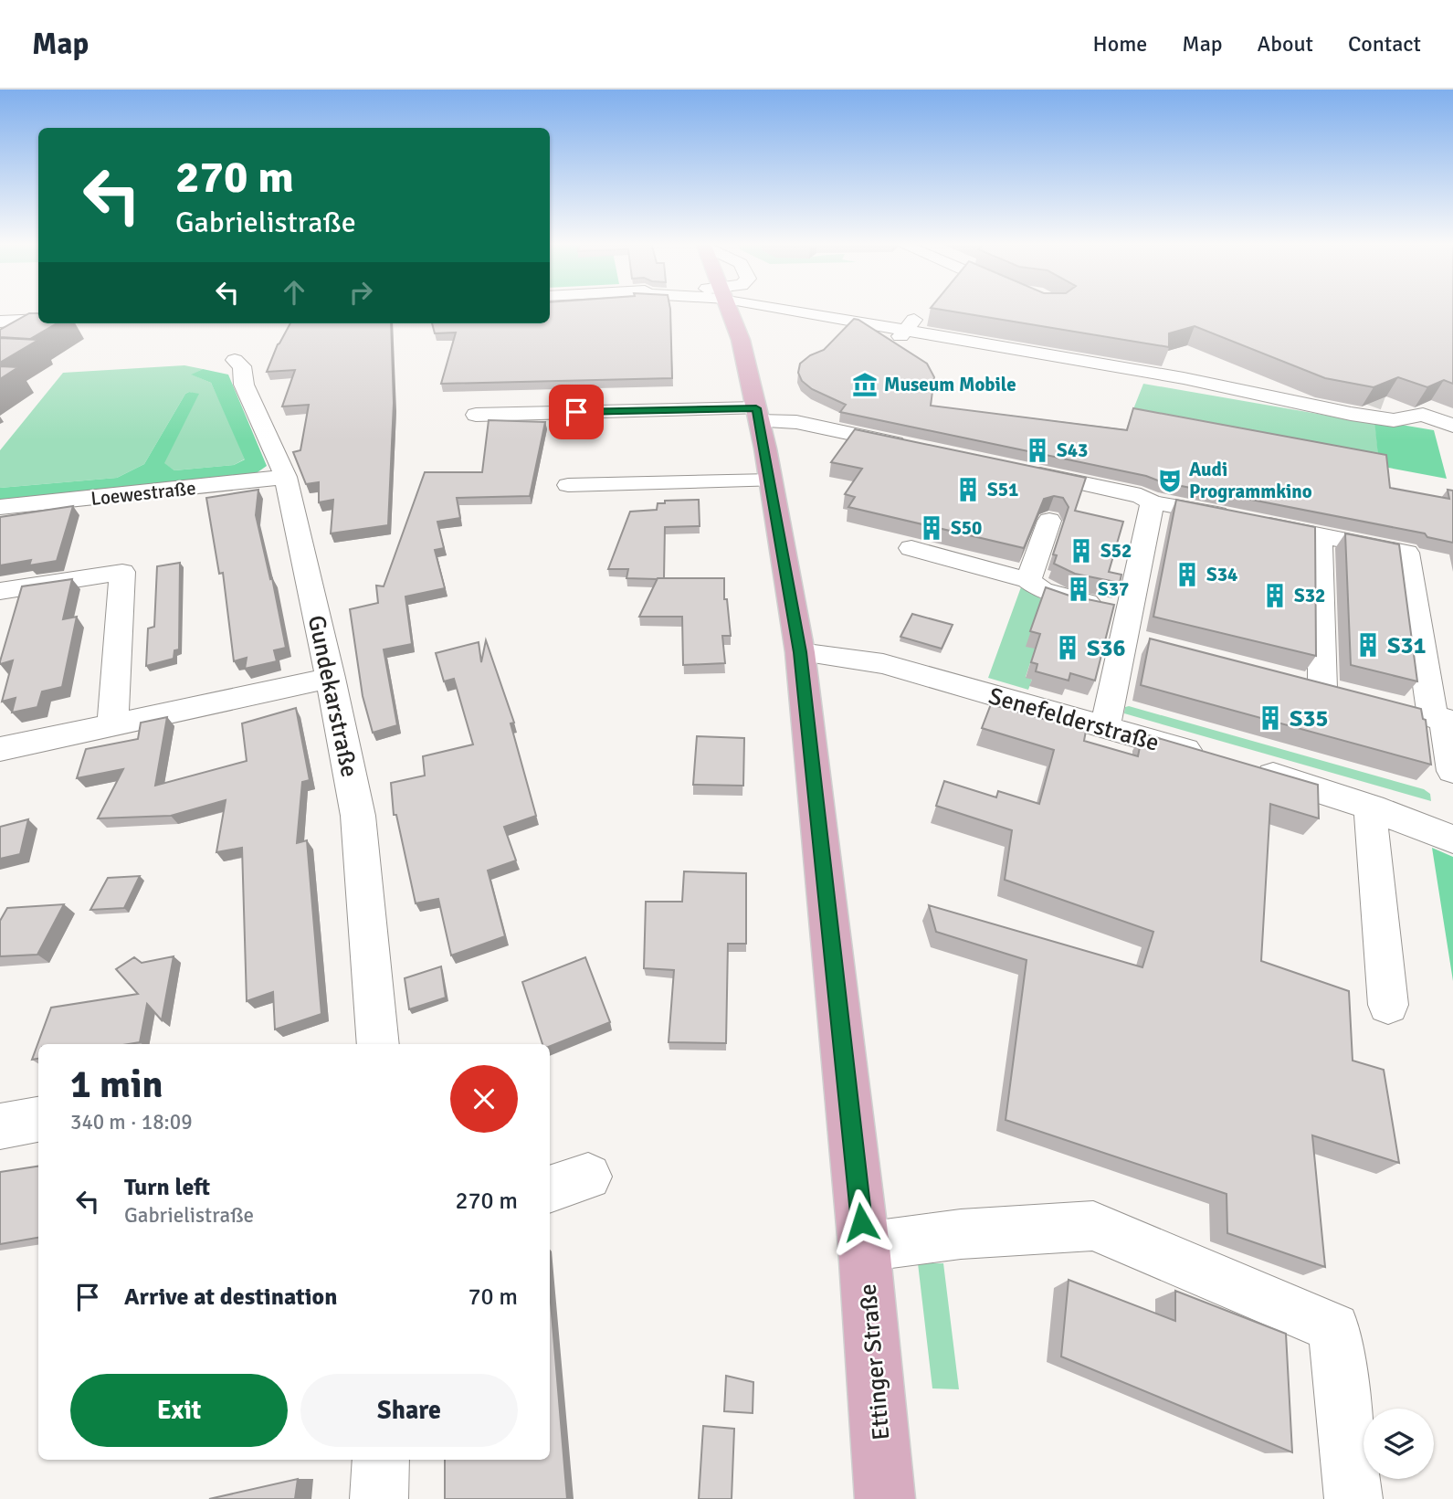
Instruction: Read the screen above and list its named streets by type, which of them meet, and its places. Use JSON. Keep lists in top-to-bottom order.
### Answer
{
  "streets": {
    "main road": ["Ettinger Straße"],
    "street": ["Loewestraße", "Gundekarstraße", "Senefelderstraße"]
  },
  "crossings": [
    ["Loewestraße", "Gundekarstraße"],
    ["Senefelderstraße", "Ettinger Straße"]
  ],
  "places": {
    "museum": ["Museum Mobile"],
    "building": [
      "S43",
      "S51",
      "S50",
      "S52",
      "S34",
      "S37",
      "S32",
      "S31",
      "S36",
      "S35"
    ],
    "theatre": ["Audi Programmkino"]
  },
  "page": {
    "header": "Map",
    "nav": [
      "Home",
      "Map",
      "About",
      "Contact"
    ],
    "turn": ["270 m", "Gabrielistraße"],
    "heading": ["1 min", "340 m · 18:09"],
    "list": [
      {
        "name": "Turn left",
        "note": "Gabrielistraße",
        "value": "270 m"
      },
      {
        "name": "Arrive at destination",
        "value": "70 m"
      }
    ],
    "buttons": ["Exit", "Share"]
  }
}
